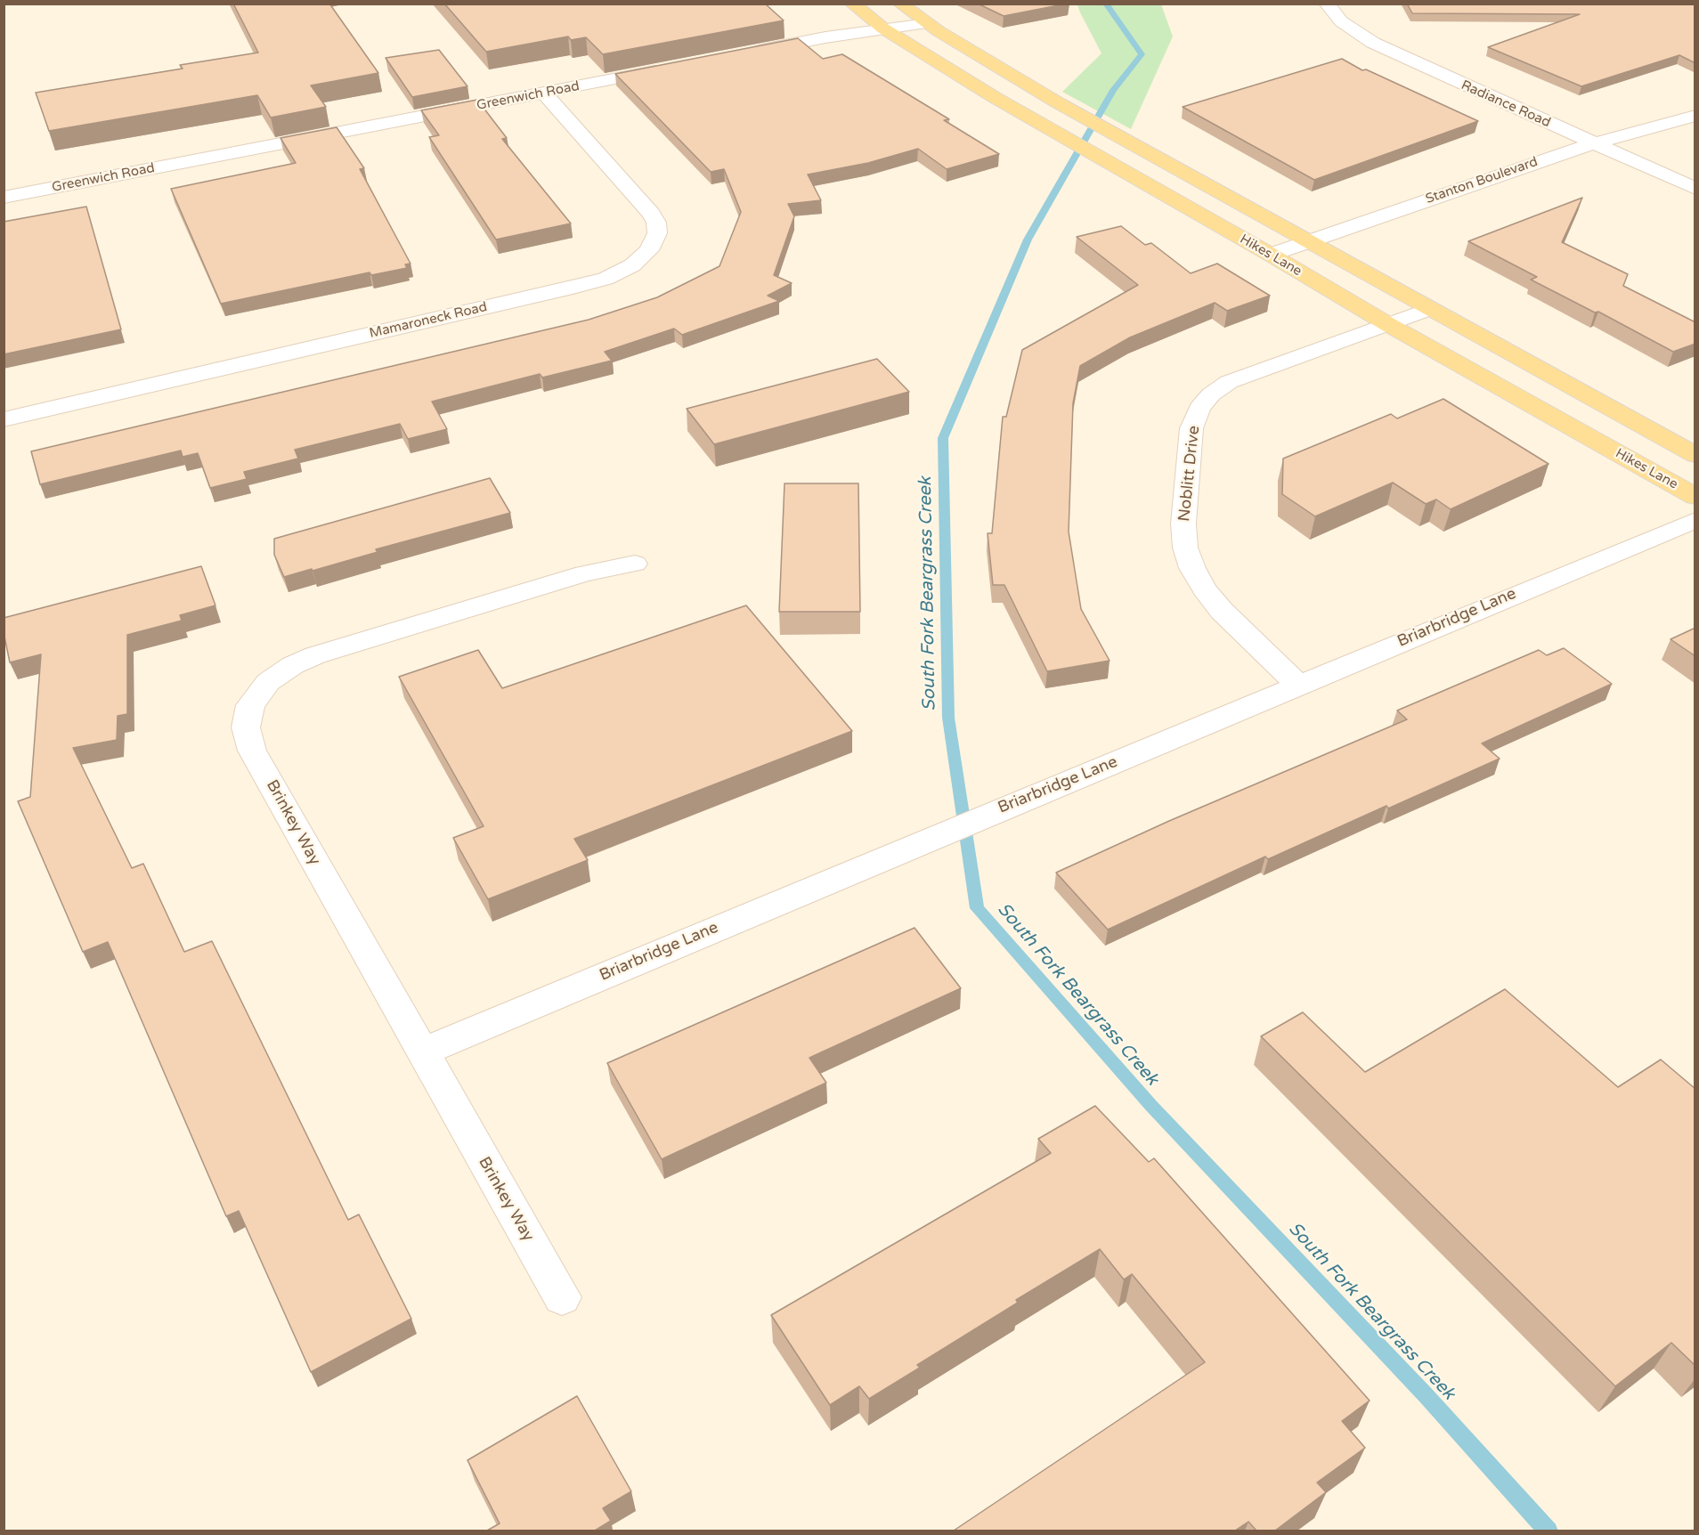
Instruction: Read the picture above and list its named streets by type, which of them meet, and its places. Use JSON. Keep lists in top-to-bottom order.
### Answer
{
  "streets": {
    "main road": ["Hikes Lane"],
    "street": [
      "Greenwich Road",
      "Radiance Road",
      "Stanton Boulevard",
      "Mamaroneck Road",
      "Noblitt Drive",
      "Briarbridge Lane",
      "Brinkey Way"
    ]
  },
  "crossings": [
    ["Greenwich Road", "Mamaroneck Road"],
    ["Radiance Road", "Stanton Boulevard"],
    ["Stanton Boulevard", "Hikes Lane"],
    ["Hikes Lane", "Noblitt Drive"],
    ["Noblitt Drive", "Briarbridge Lane"],
    ["Briarbridge Lane", "Brinkey Way"]
  ],
  "water": ["South Fork Beargrass Creek"]
}
